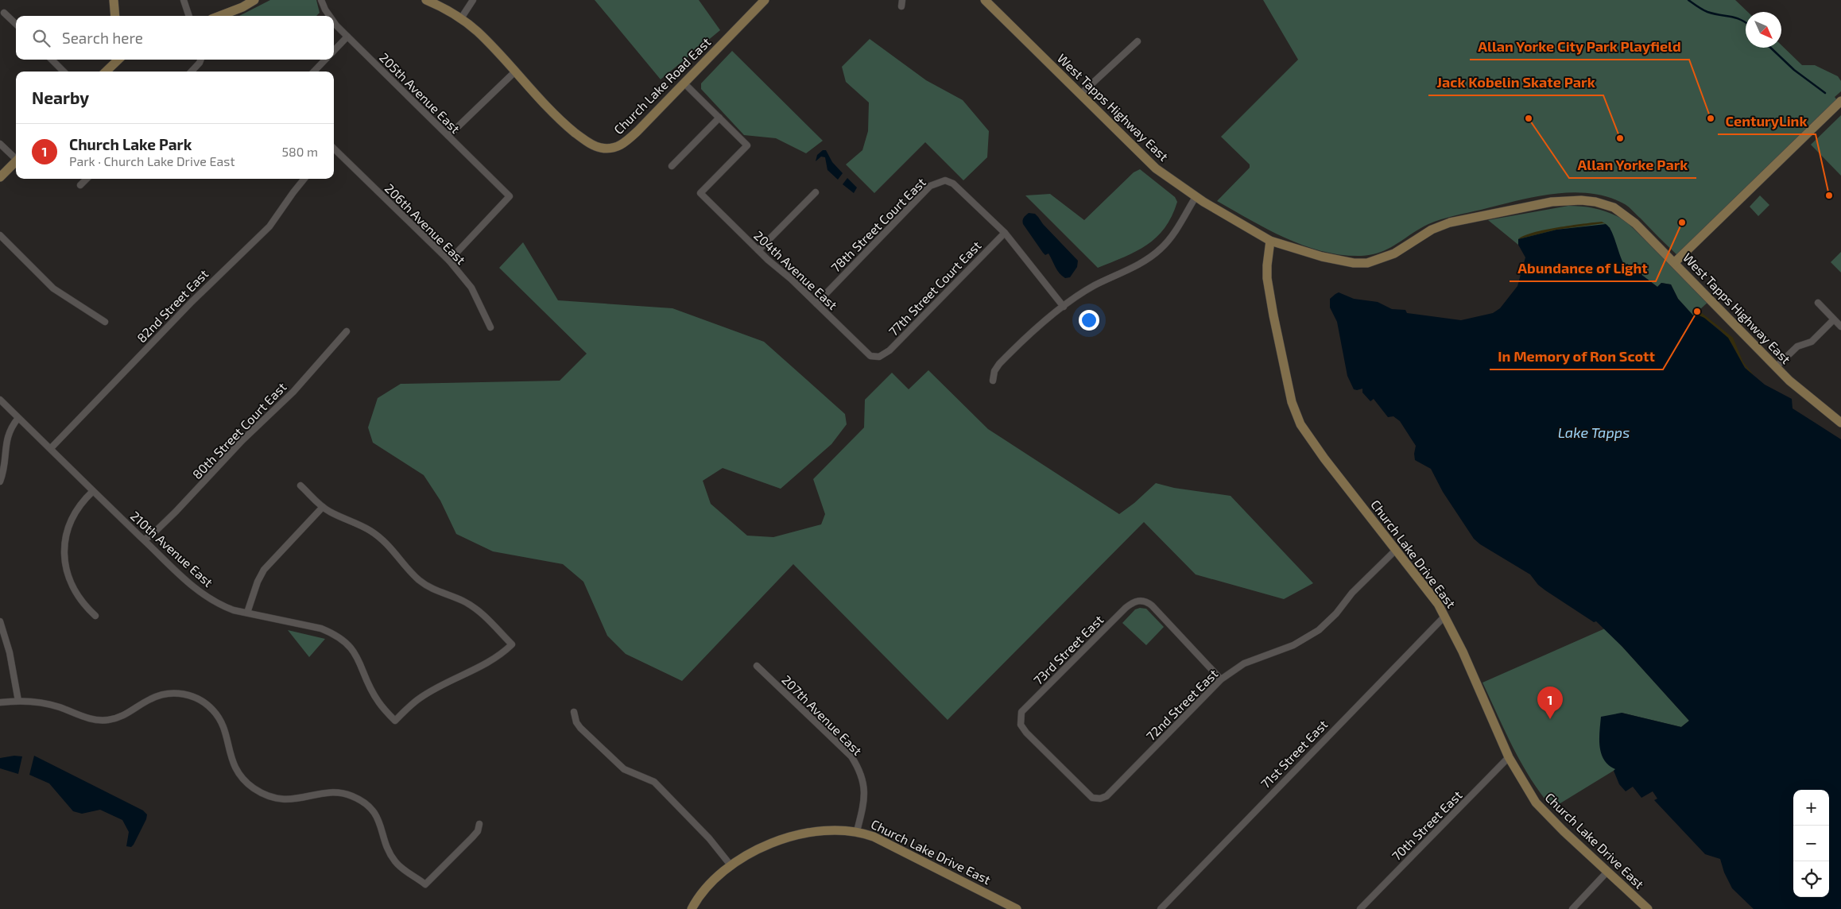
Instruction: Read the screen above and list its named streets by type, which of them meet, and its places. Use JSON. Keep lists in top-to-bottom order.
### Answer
{
  "streets": {
    "street": [
      "Church Lake Road East",
      "205th Avenue East",
      "West Tapps Highway East",
      "206th Avenue East",
      "78th Street Court East",
      "204th Avenue East",
      "77th Street Court East",
      "82nd Street East",
      "80th Street Court East",
      "210th Avenue East",
      "Church Lake Drive East",
      "73rd Street East",
      "72nd Street East",
      "207th Avenue East",
      "71st Street East",
      "70th Street East"
    ]
  },
  "crossings": [
    ["205th Avenue East", "206th Avenue East"],
    ["West Tapps Highway East", "Church Lake Drive East"],
    ["78th Street Court East", "204th Avenue East"],
    ["78th Street Court East", "77th Street Court East"],
    ["204th Avenue East", "77th Street Court East"],
    ["82nd Street East", "210th Avenue East"],
    ["80th Street Court East", "210th Avenue East"],
    ["Church Lake Drive East", "72nd Street East"],
    ["Church Lake Drive East", "207th Avenue East"],
    ["Church Lake Drive East", "71st Street East"],
    ["Church Lake Drive East", "70th Street East"],
    ["73rd Street East", "72nd Street East"]
  ],
  "water": ["Lake Tapps"],
  "places": [
    "Allan Yorke Park",
    "Allan Yorke City Park Playfield",
    "Jack Kobelin Skate Park",
    "CenturyLink",
    "Abundance of Light",
    "In Memory of Ron Scott"
  ],
  "north": "bottom right",
  "page": {
    "search": "Search here",
    "heading": "Nearby",
    "list": [
      {
        "mark": "1",
        "name": "Church Lake Park",
        "note": "Park · Church Lake Drive East",
        "value": "580 m"
      }
    ],
    "pins": "1",
    "map_buttons": ["+", "−"]
  }
}
